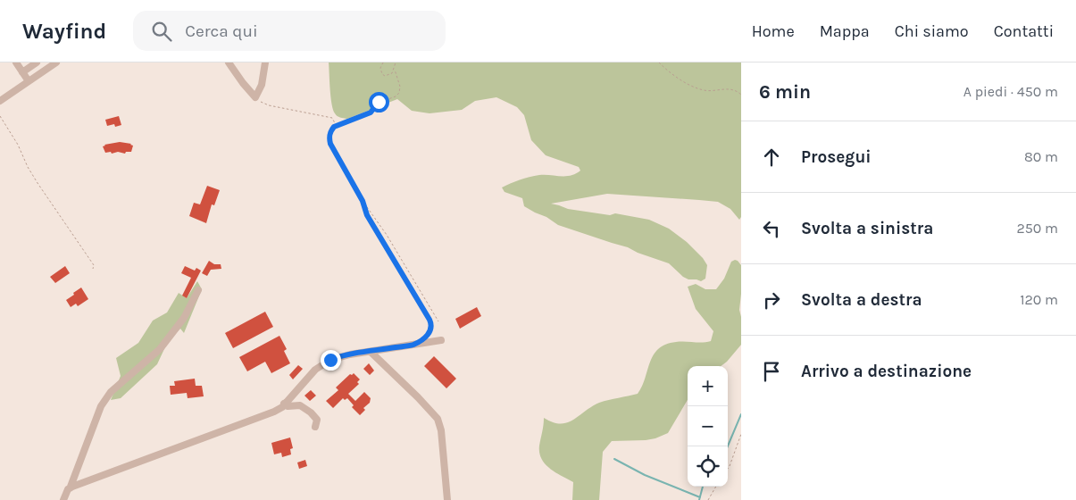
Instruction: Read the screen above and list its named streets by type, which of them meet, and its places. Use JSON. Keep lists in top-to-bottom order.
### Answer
{
  "page": {
    "header": "Wayfind",
    "search": "Cerca qui",
    "nav": [
      "Home",
      "Mappa",
      "Chi siamo",
      "Contatti"
    ],
    "heading": ["6 min", "A piedi · 450 m"],
    "list": [
      ["Prosegui", "80 m"],
      ["Svolta a sinistra", "250 m"],
      ["Svolta a destra", "120 m"],
      "Arrivo a destinazione"
    ],
    "map_buttons": ["+", "−"]
  }
}
